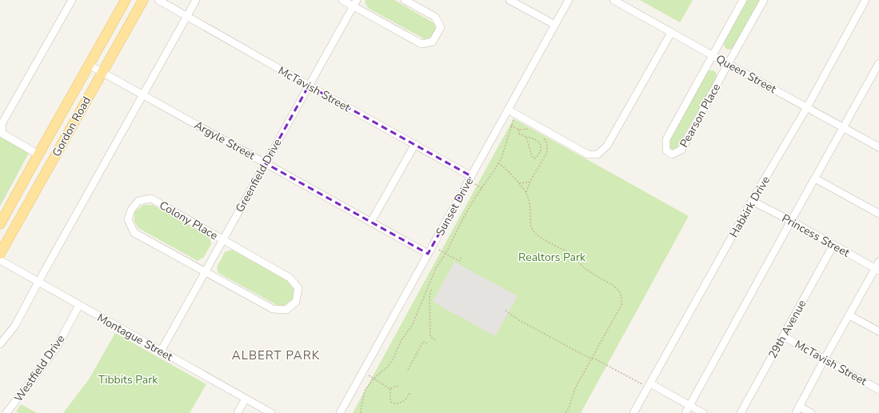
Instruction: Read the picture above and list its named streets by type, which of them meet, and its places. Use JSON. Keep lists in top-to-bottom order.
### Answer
{
  "streets": {
    "main road": ["Gordon Road"],
    "street": [
      "Queen Street",
      "McTavish Street",
      "Pearson Place",
      "Argyle Street",
      "Greenfield Drive",
      "Sunset Drive",
      "Habkirk Drive",
      "Colony Place",
      "Princess Street",
      "29th Avenue",
      "Montague Street",
      "Westfield Drive"
    ]
  },
  "crossings": [
    ["Queen Street", "Pearson Place"],
    ["Queen Street", "Habkirk Drive"],
    ["McTavish Street", "Greenfield Drive"],
    ["McTavish Street", "Sunset Drive"],
    ["McTavish Street", "29th Avenue"],
    ["Gordon Road", "Argyle Street"],
    ["Argyle Street", "Greenfield Drive"],
    ["Argyle Street", "Sunset Drive"],
    ["Greenfield Drive", "Colony Place"],
    ["Greenfield Drive", "Montague Street"],
    ["Habkirk Drive", "Princess Street"],
    ["Princess Street", "29th Avenue"],
    ["Montague Street", "Westfield Drive"]
  ],
  "districts": ["ALBERT PARK"],
  "parks": ["Realtors Park", "Tibbits Park"]
}
